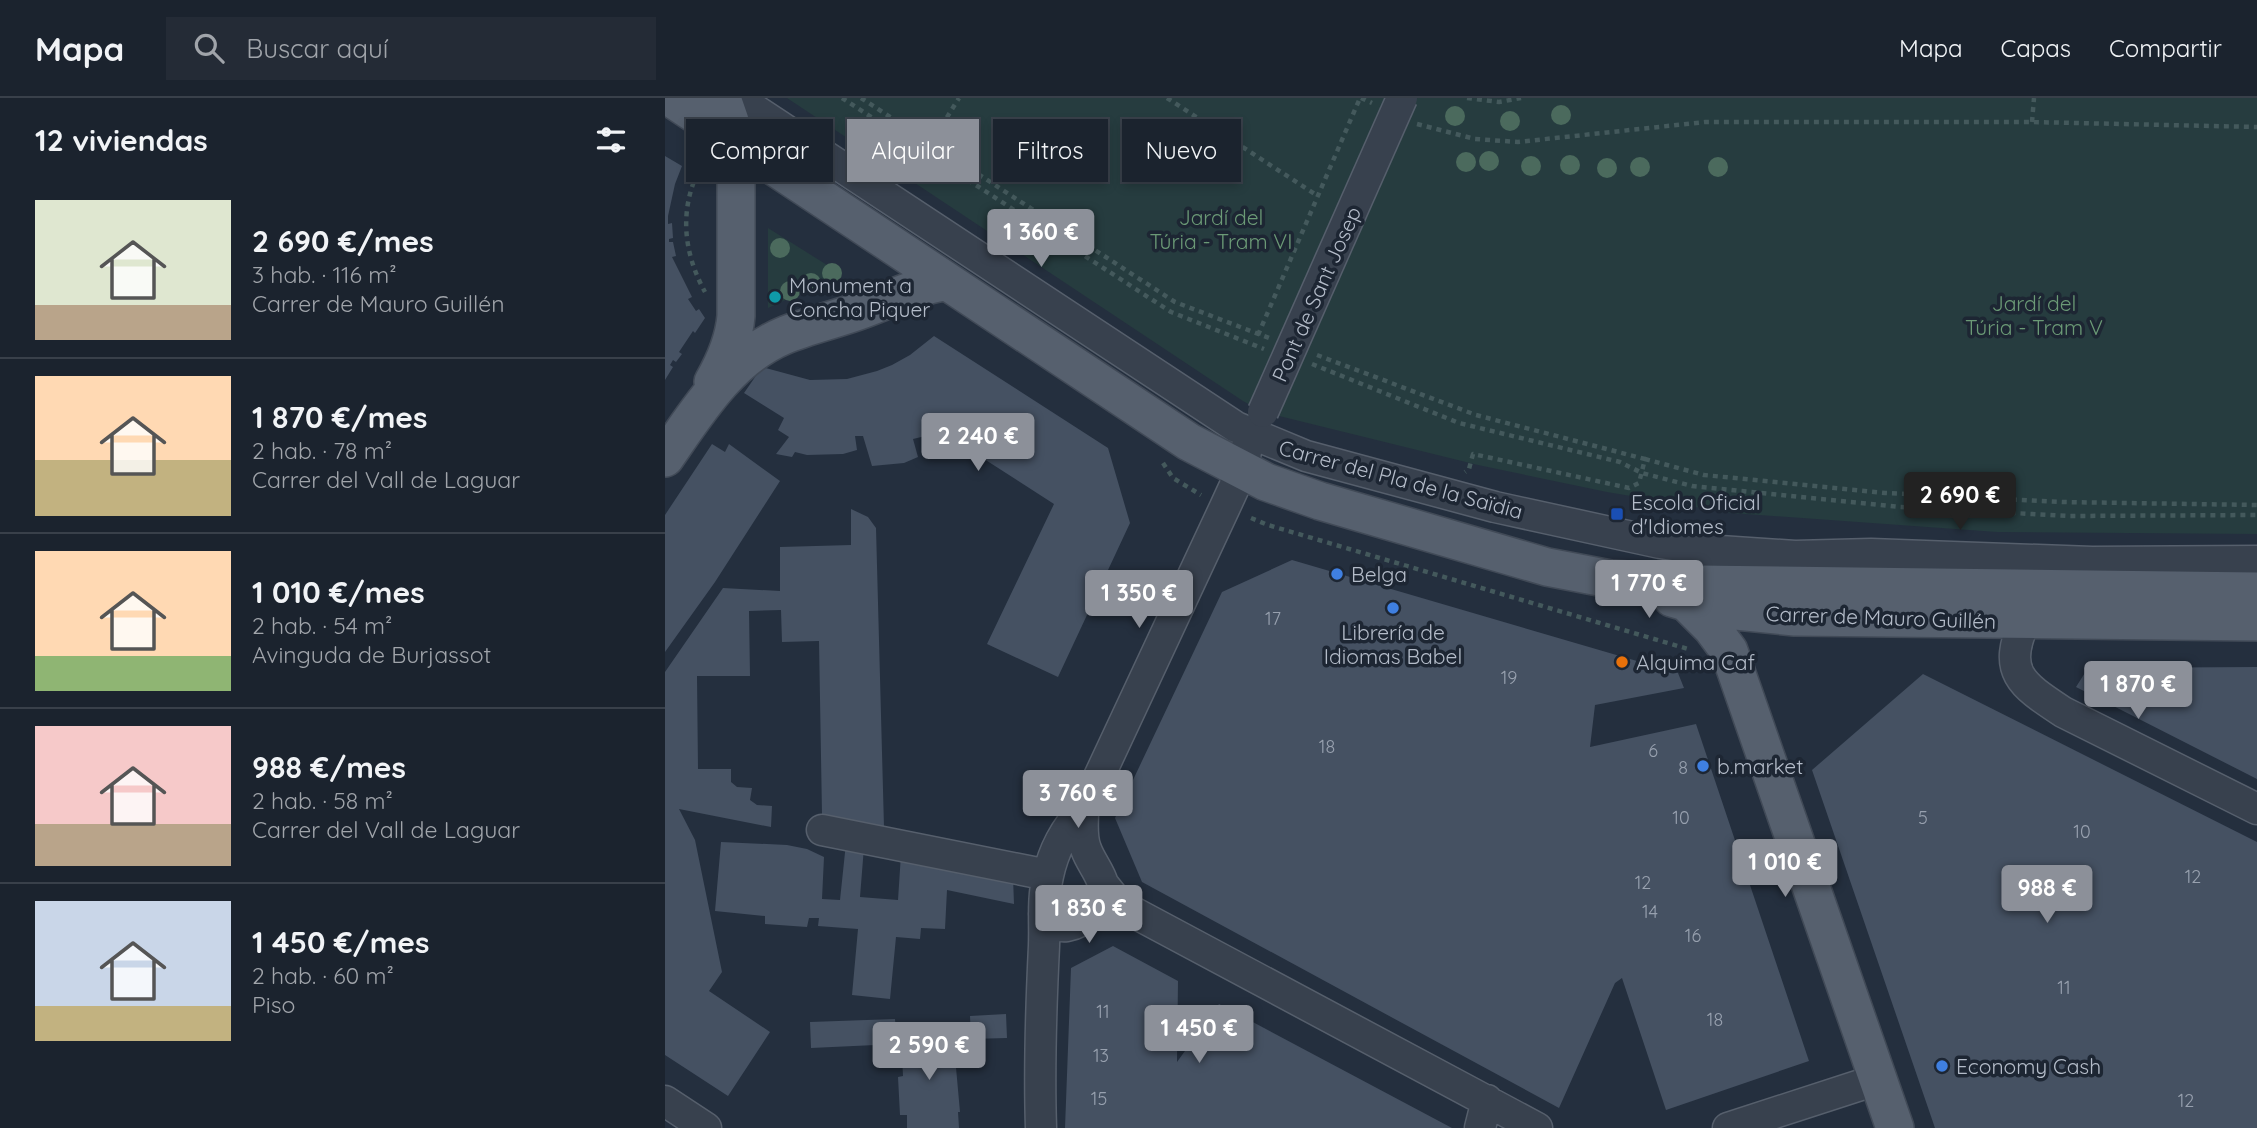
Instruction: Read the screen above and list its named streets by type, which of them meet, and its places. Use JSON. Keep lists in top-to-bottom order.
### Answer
{
  "streets": {
    "main road": ["Carrer del Pla de la Saïdia", "Carrer de Mauro Guillén"],
    "street": ["Pont de Sant Josep"]
  },
  "crossings": [
    ["Pont de Sant Josep", "Carrer del Pla de la Saïdia"],
    ["Carrer del Pla de la Saïdia", "Carrer de Mauro Guillén"]
  ],
  "parks": ["Jardí del Túria - Tram VI", "Jardí del Túria - Tram V"],
  "places": {
    "other": [
      "Monument a Concha Piquer",
      "Belga",
      "Librería de Idiomas Babel",
      "Alquima Caf",
      "b.market",
      "Economy Cash"
    ],
    "transit": ["Escola Oficial d'Idiomes"]
  },
  "house_numbers": [
    "17",
    "19",
    "18",
    "6",
    "8",
    "10",
    "5",
    "10",
    "12",
    "12",
    "14",
    "16",
    "11",
    "11",
    "18",
    "13",
    "15",
    "12"
  ],
  "page": {
    "header": "Mapa",
    "search": "Buscar aquí",
    "nav": ["Mapa", "Capas", "Compartir"],
    "heading": "12 viviendas",
    "chip": [
      "Comprar",
      "Alquilar",
      "Filtros",
      "Nuevo"
    ],
    "list": [
      {
        "name": "2 690 €/mes",
        "note": "3 hab. · 116 m² · Carrer de Mauro Guillén"
      },
      {
        "name": "1 870 €/mes",
        "note": "2 hab. · 78 m² · Carrer del Vall de Laguar"
      },
      {
        "name": "1 010 €/mes",
        "note": "2 hab. · 54 m² · Avinguda de Burjassot"
      },
      {
        "name": "988 €/mes",
        "note": "2 hab. · 58 m² · Carrer del Vall de Laguar"
      },
      {
        "name": "1 450 €/mes",
        "note": "2 hab. · 60 m² · Piso"
      }
    ],
    "price": [
      "1 360 €",
      "2 240 €",
      "2 690 €",
      "1 770 €",
      "1 350 €",
      "1 870 €",
      "3 760 €",
      "1 010 €",
      "988 €",
      "1 830 €",
      "1 450 €",
      "2 590 €"
    ]
  }
}
